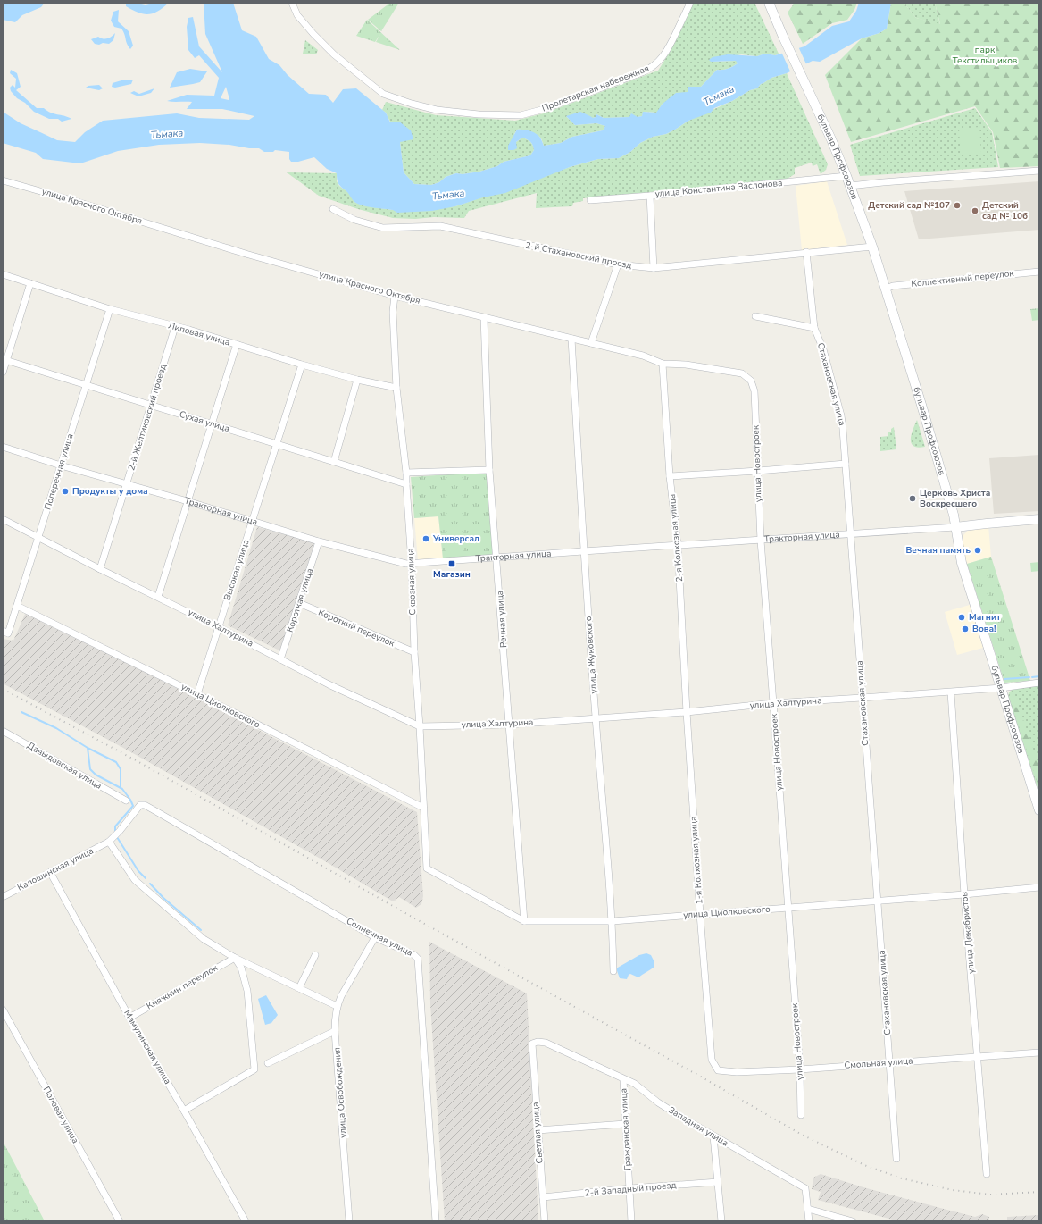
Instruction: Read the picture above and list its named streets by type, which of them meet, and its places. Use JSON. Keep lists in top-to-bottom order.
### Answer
{
  "streets": {
    "main road": ["бульвар Профсоюзов", "Тракторная улица"],
    "street": [
      "Пролетарская набережная",
      "улица Константина Заслонова",
      "улица Красного Октября",
      "2-й Стахановский проезд",
      "Коллективный переулок",
      "Липовая улица",
      "Стахановская улица",
      "2-й Желтиковский проезд",
      "Сухая улица",
      "улица Новостроек",
      "Поперечная улица",
      "2-я Колхозная улица",
      "Высокая улица",
      "Сквозная улица",
      "Короткая улица",
      "Речная улица",
      "улица Халтурина",
      "Короткий переулок",
      "улица Жуковского",
      "улица Циолковского",
      "Давыдовская улица",
      "1-я Колхозная улица",
      "Калошинская улица",
      "улица Декабристов",
      "Солнечная улица",
      "Княжнин переулок",
      "Мамулинская улица",
      "Смольная улица",
      "улица Освобождения",
      "Полевая улица",
      "Западная улица",
      "Гражданская улица",
      "Светлая улица",
      "2-й Западный проезд"
    ]
  },
  "crossings": [
    ["бульвар Профсоюзов", "улица Константина Заслонова"],
    ["бульвар Профсоюзов", "2-й Стахановский проезд"],
    ["бульвар Профсоюзов", "Коллективный переулок"],
    ["бульвар Профсоюзов", "Тракторная улица"],
    ["бульвар Профсоюзов", "улица Халтурина"],
    ["улица Красного Октября", "улица Новостроек"],
    ["улица Красного Октября", "2-я Колхозная улица"],
    ["улица Красного Октября", "Сквозная улица"],
    ["улица Красного Октября", "Речная улица"],
    ["улица Красного Октября", "улица Жуковского"],
    ["2-й Стахановский проезд", "Стахановская улица"],
    ["Липовая улица", "2-й Желтиковский проезд"],
    ["Липовая улица", "Поперечная улица"],
    ["Липовая улица", "Высокая улица"],
    ["Липовая улица", "Сквозная улица"],
    ["Стахановская улица", "Тракторная улица"],
    ["Стахановская улица", "улица Халтурина"],
    ["Стахановская улица", "улица Циолковского"],
    ["Стахановская улица", "Смольная улица"],
    ["2-й Желтиковский проезд", "Сухая улица"],
    ["2-й Желтиковский проезд", "Тракторная улица"],
    ["2-й Желтиковский проезд", "улица Халтурина"],
    ["Сухая улица", "Поперечная улица"],
    ["Сухая улица", "Высокая улица"],
    ["Сухая улица", "Сквозная улица"],
    ["улица Новостроек", "Тракторная улица"],
    ["улица Новостроек", "улица Халтурина"],
    ["улица Новостроек", "улица Циолковского"],
    ["улица Новостроек", "Смольная улица"],
    ["Поперечная улица", "Тракторная улица"],
    ["Поперечная улица", "улица Халтурина"],
    ["Поперечная улица", "улица Циолковского"],
    ["Тракторная улица", "2-я Колхозная улица"],
    ["Тракторная улица", "Высокая улица"],
    ["Тракторная улица", "Сквозная улица"],
    ["Тракторная улица", "Короткая улица"],
    ["Тракторная улица", "Речная улица"],
    ["Тракторная улица", "улица Жуковского"],
    ["2-я Колхозная улица", "улица Халтурина"],
    ["2-я Колхозная улица", "1-я Колхозная улица"],
    ["Высокая улица", "улица Халтурина"],
    ["Высокая улица", "улица Циолковского"],
    ["Сквозная улица", "улица Халтурина"],
    ["Сквозная улица", "Короткий переулок"],
    ["Сквозная улица", "улица Циолковского"],
    ["Короткая улица", "улица Халтурина"],
    ["Короткая улица", "Короткий переулок"],
    ["Речная улица", "улица Халтурина"],
    ["Речная улица", "улица Циолковского"],
    ["улица Халтурина", "улица Жуковского"],
    ["улица Халтурина", "1-я Колхозная улица"],
    ["улица Халтурина", "улица Декабристов"],
    ["улица Жуковского", "улица Циолковского"],
    ["улица Циолковского", "1-я Колхозная улица"],
    ["улица Циолковского", "улица Декабристов"],
    ["1-я Колхозная улица", "Смольная улица"],
    ["Калошинская улица", "Солнечная улица"],
    ["Калошинская улица", "Мамулинская улица"],
    ["улица Декабристов", "Смольная улица"],
    ["Княжнин переулок", "Мамулинская улица"],
    ["Западная улица", "Гражданская улица"],
    ["Западная улица", "Светлая улица"],
    ["Гражданская улица", "2-й Западный проезд"],
    ["Светлая улица", "2-й Западный проезд"]
  ],
  "water": ["Тьмака"],
  "parks": ["парк Текстильщиков"],
  "places": {
    "other": [
      "Детский сад №107",
      "Детский сад № 106",
      "Продукты у дома",
      "Церковь Христа Воскресшего",
      "Универсал",
      "Вечная память",
      "Магнит",
      "Вова!"
    ],
    "transit": ["Магазин"]
  }
}
